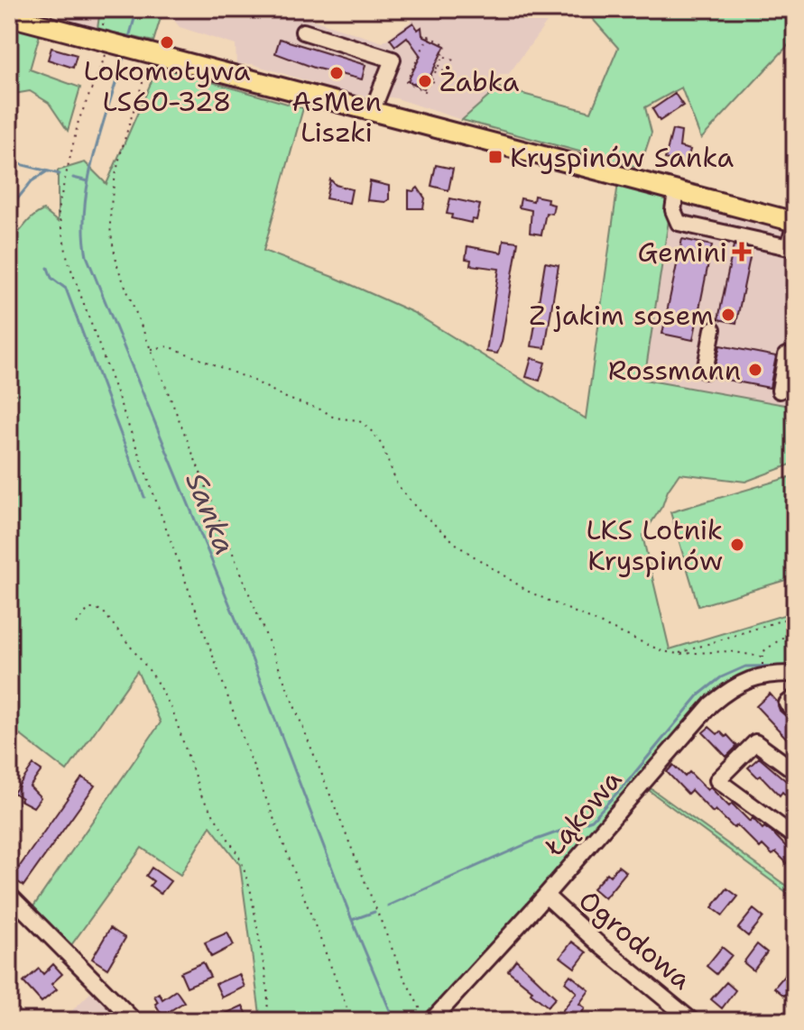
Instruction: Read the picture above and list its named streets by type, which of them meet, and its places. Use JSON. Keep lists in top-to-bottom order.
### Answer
{
  "streets": {
    "street": ["Łąkowa", "Ogrodowa"]
  },
  "crossings": [
    ["Łąkowa", "Ogrodowa"]
  ],
  "water": ["Sanka"],
  "places": {
    "other": [
      "Lokomotywa LS60-328",
      "AsMen Liszki",
      "Żabka",
      "Z jakim sosem",
      "Rossmann",
      "LKS Lotnik Kryspinów"
    ],
    "transit": ["Kryspinów Sanka"],
    "health": ["Gemini"]
  }
}
